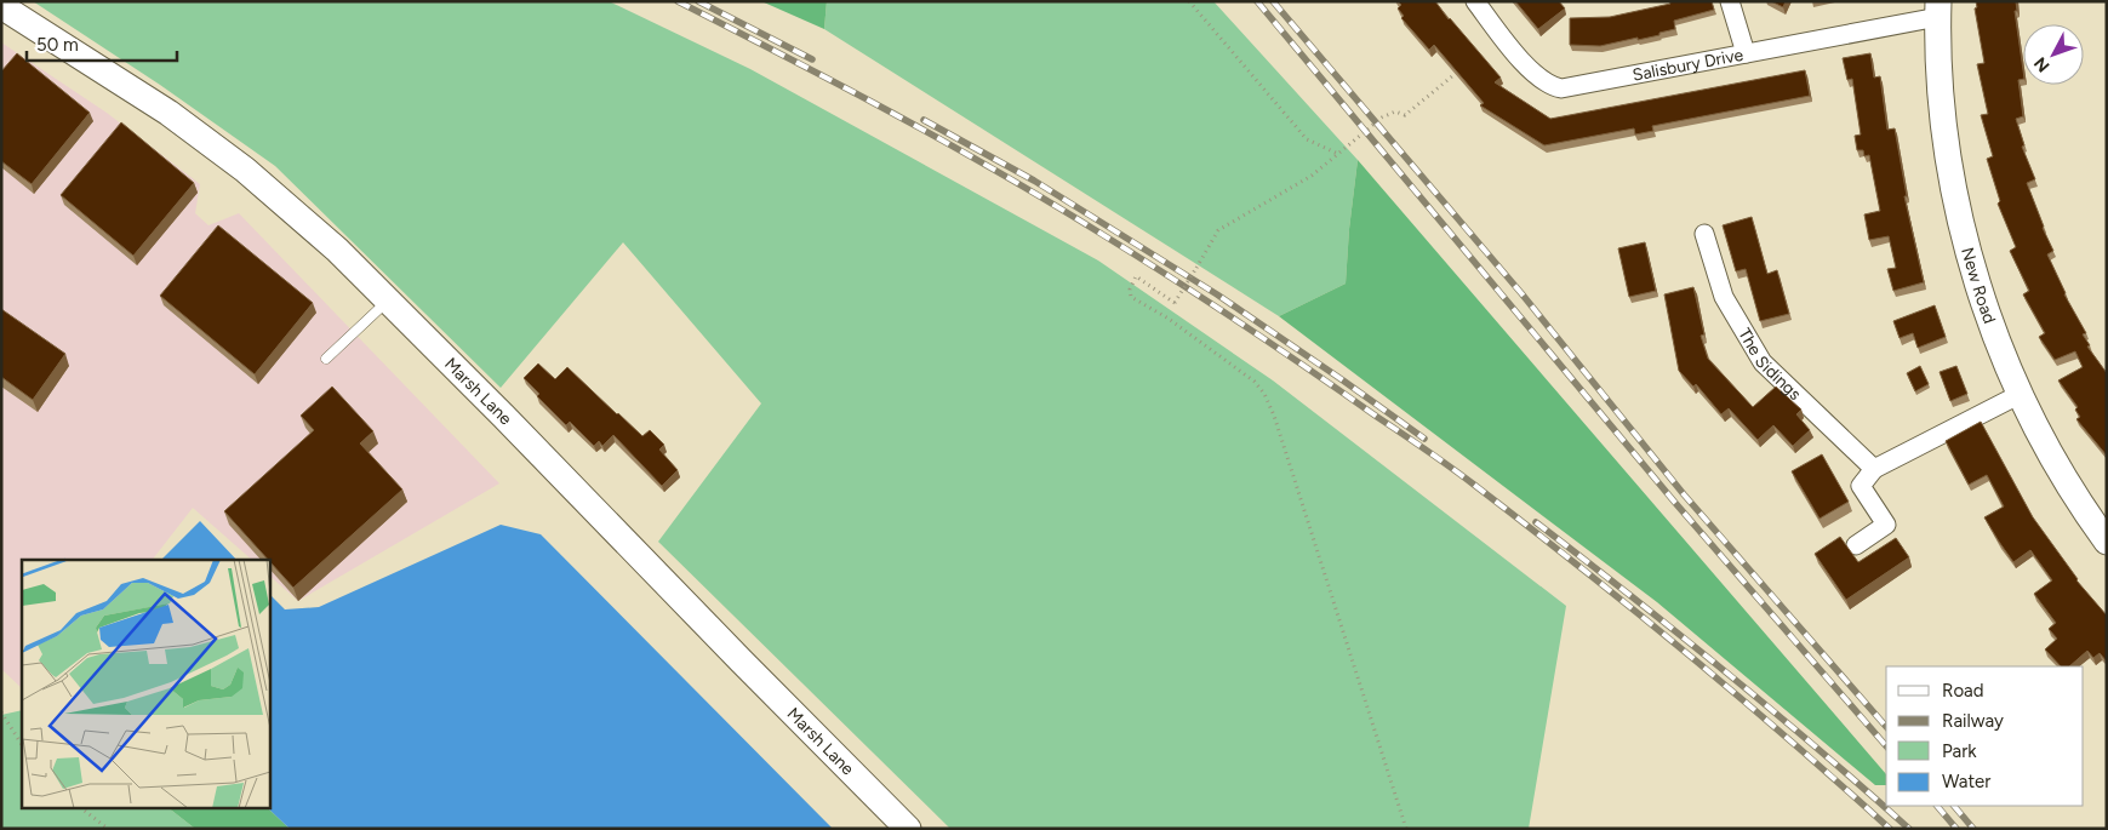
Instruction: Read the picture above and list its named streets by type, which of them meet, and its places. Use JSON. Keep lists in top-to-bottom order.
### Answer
{
  "streets": {
    "main road": ["New Road", "Marsh Lane"],
    "street": ["Salisbury Drive", "The Sidings"]
  },
  "crossings": [
    ["Salisbury Drive", "New Road"]
  ],
  "legend": [
    "Road",
    "Railway",
    "Park",
    "Water"
  ],
  "scale_bar": "50 m",
  "north": "bottom left"
}
